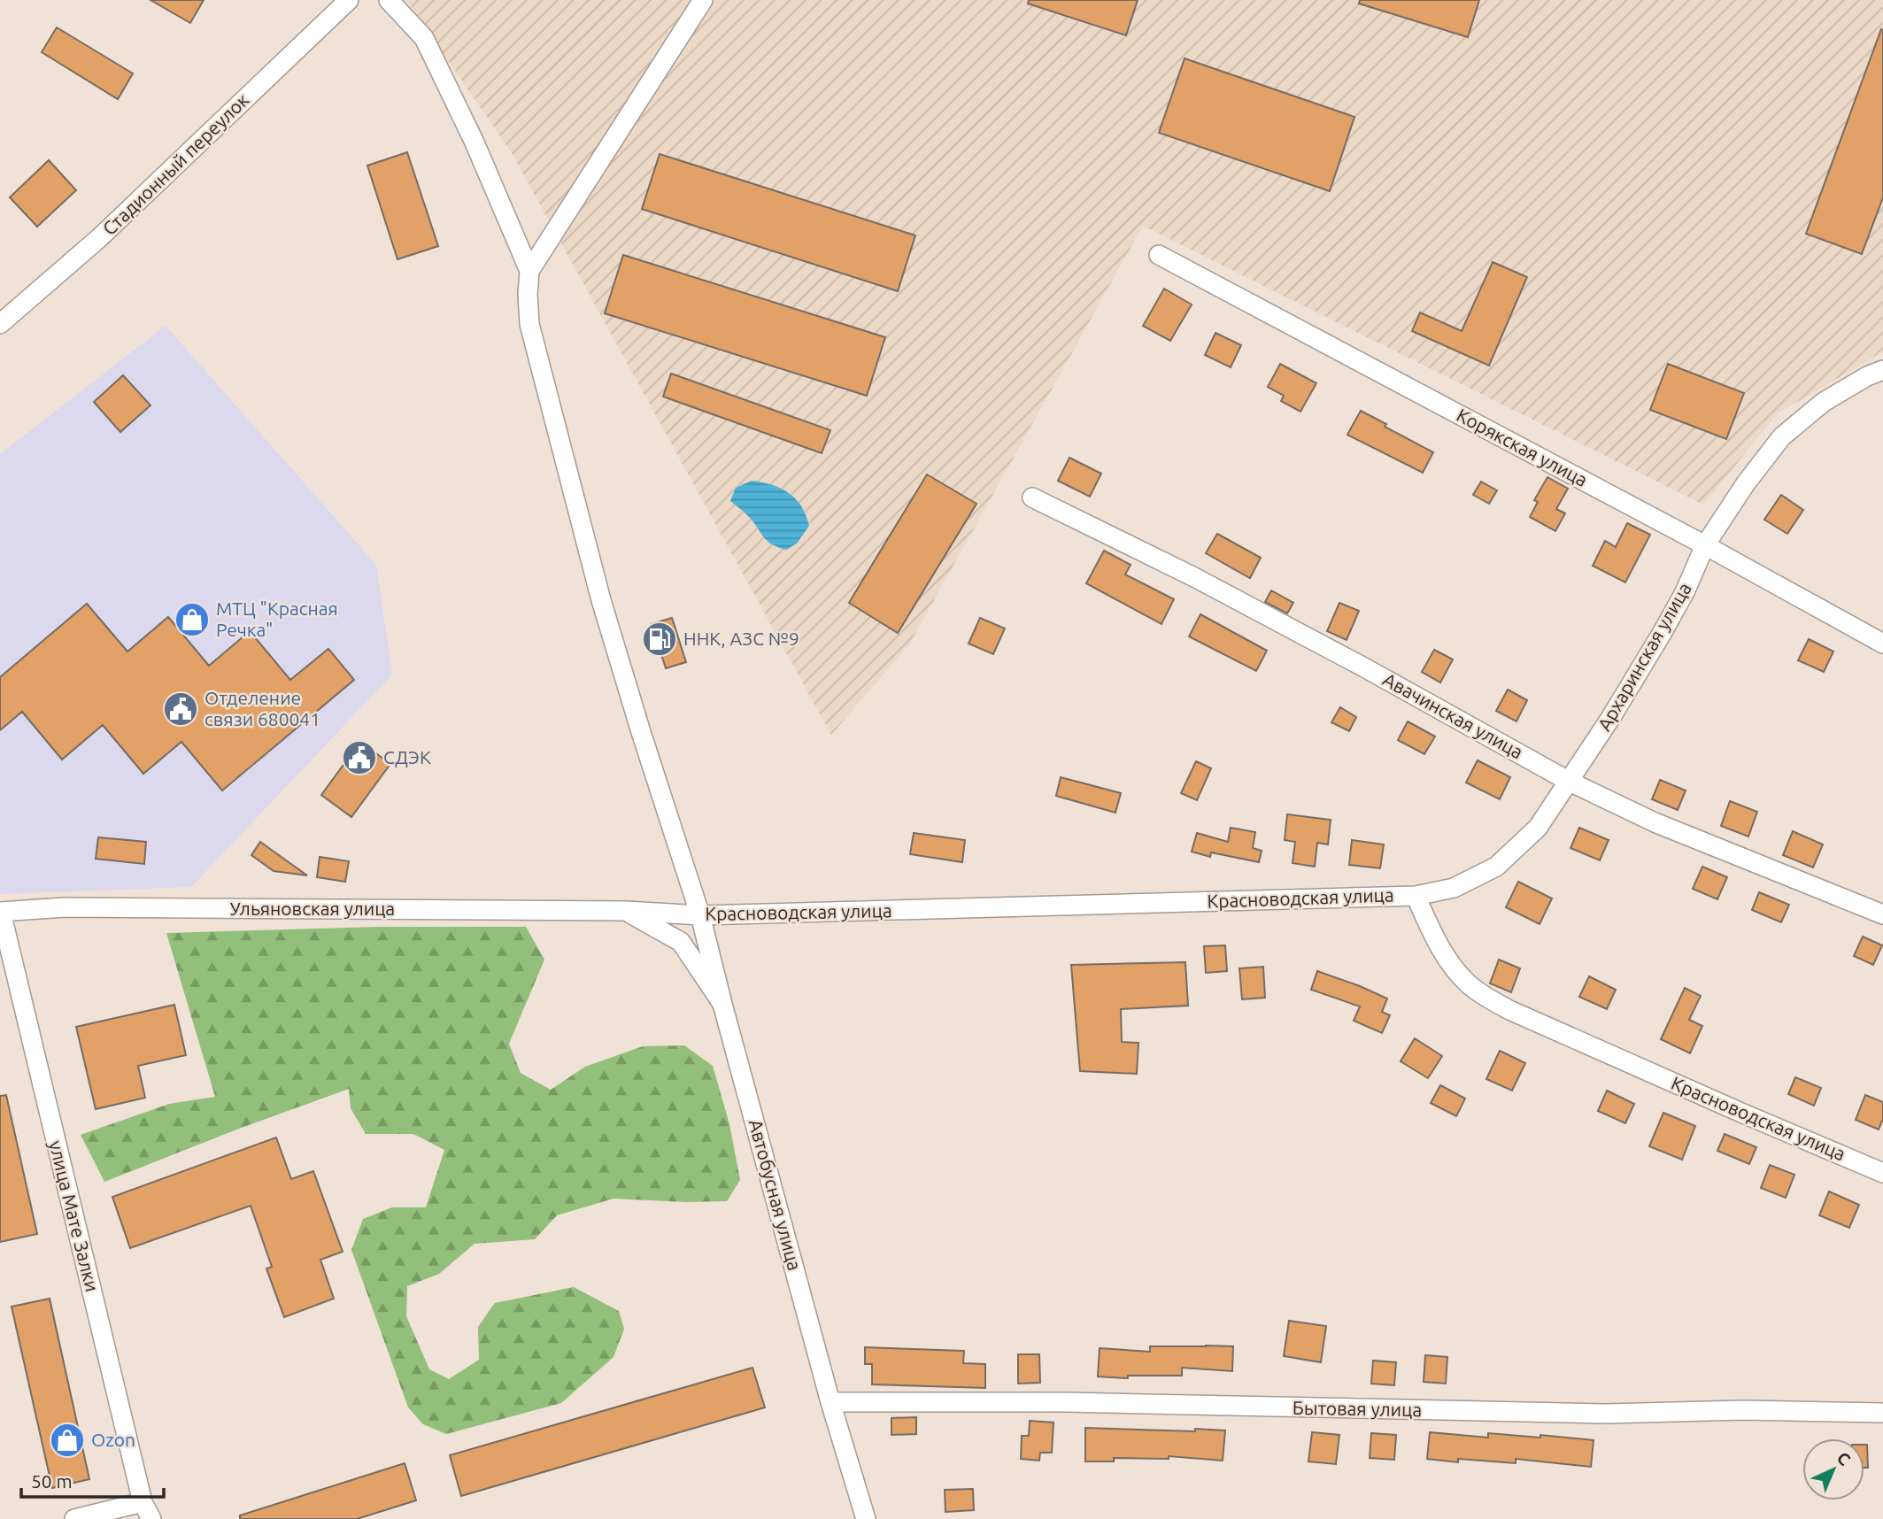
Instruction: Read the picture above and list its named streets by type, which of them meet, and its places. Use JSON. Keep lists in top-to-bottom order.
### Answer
{
  "streets": {
    "street": [
      "Стадионный переулок",
      "Корякская улица",
      "Архаринская улица",
      "Авачинская улица",
      "Красноводская улица",
      "Ульяновская улица",
      "Автобусная улица",
      "улица Мате Залки",
      "Бытовая улица"
    ]
  },
  "crossings": [
    ["Корякская улица", "Архаринская улица"],
    ["Архаринская улица", "Авачинская улица"],
    ["Архаринская улица", "Красноводская улица"],
    ["Красноводская улица", "Ульяновская улица"],
    ["Красноводская улица", "Автобусная улица"],
    ["Ульяновская улица", "Автобусная улица"],
    ["Ульяновская улица", "улица Мате Залки"],
    ["Автобусная улица", "Бытовая улица"]
  ],
  "places": {
    "shop": ["МТЦ \"Красная Речка\"", "Ozon"],
    "fuel station": ["ННК, АЗС №9"],
    "public building": ["Отделение связи 680041", "СДЭК"]
  },
  "scale_bar": "50 m",
  "north": "top right"
}
